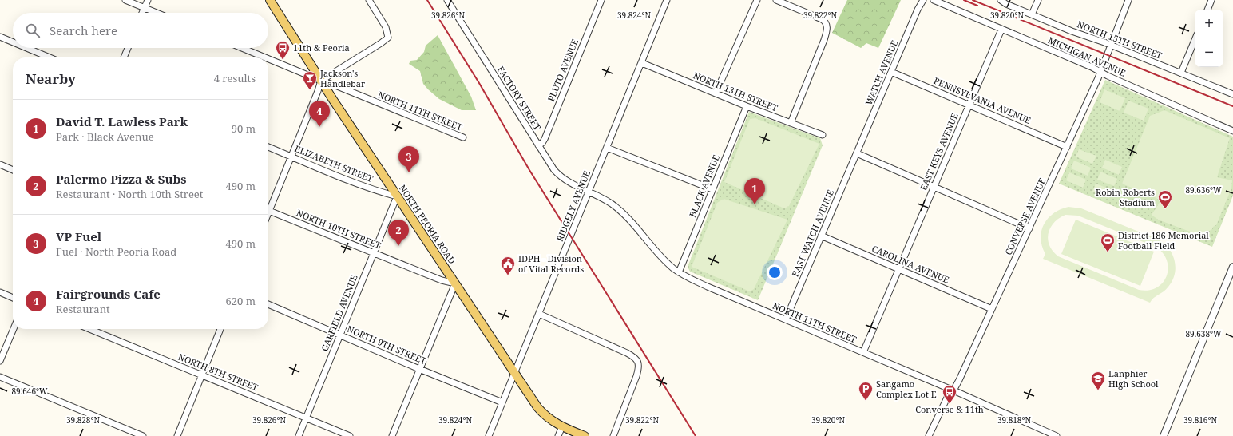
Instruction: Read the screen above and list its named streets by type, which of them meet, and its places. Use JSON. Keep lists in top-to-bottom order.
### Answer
{
  "streets": {
    "main road": ["NORTH PEORIA ROAD"],
    "street": [
      "NORTH 15TH STREET",
      "MICHIGAN AVENUE",
      "PLUTO AVENUE",
      "WATCH AVENUE",
      "NORTH 13TH STREET",
      "FACTORY STREET",
      "PENNSYLVANIA AVENUE",
      "NORTH 11TH STREET",
      "EAST KEYS AVENUE",
      "ELIZABETH STREET",
      "BLACK AVENUE",
      "RIDGELY AVENUE",
      "CONVERSE AVENUE",
      "NORTH 10TH STREET",
      "EAST WATCH AVENUE",
      "CAROLINA AVENUE",
      "GARFIELD AVENUE",
      "NORTH 9TH STREET",
      "NORTH 8TH STREET"
    ]
  },
  "crossings": [
    ["NORTH 15TH STREET", "CONVERSE AVENUE"],
    ["MICHIGAN AVENUE", "EAST KEYS AVENUE"],
    ["MICHIGAN AVENUE", "CONVERSE AVENUE"],
    ["PLUTO AVENUE", "FACTORY STREET"],
    ["WATCH AVENUE", "PENNSYLVANIA AVENUE"],
    ["WATCH AVENUE", "EAST WATCH AVENUE"],
    ["NORTH 13TH STREET", "BLACK AVENUE"],
    ["NORTH 13TH STREET", "RIDGELY AVENUE"],
    ["FACTORY STREET", "NORTH 11TH STREET"],
    ["FACTORY STREET", "RIDGELY AVENUE"],
    ["PENNSYLVANIA AVENUE", "EAST KEYS AVENUE"],
    ["PENNSYLVANIA AVENUE", "CONVERSE AVENUE"],
    ["NORTH 11TH STREET", "EAST KEYS AVENUE"],
    ["NORTH 11TH STREET", "BLACK AVENUE"],
    ["NORTH 11TH STREET", "RIDGELY AVENUE"],
    ["NORTH 11TH STREET", "CONVERSE AVENUE"],
    ["NORTH 11TH STREET", "NORTH PEORIA ROAD"],
    ["NORTH 11TH STREET", "EAST WATCH AVENUE"],
    ["EAST KEYS AVENUE", "CAROLINA AVENUE"],
    ["ELIZABETH STREET", "NORTH PEORIA ROAD"],
    ["ELIZABETH STREET", "GARFIELD AVENUE"],
    ["RIDGELY AVENUE", "NORTH PEORIA ROAD"],
    ["RIDGELY AVENUE", "NORTH 9TH STREET"],
    ["CONVERSE AVENUE", "CAROLINA AVENUE"],
    ["NORTH PEORIA ROAD", "NORTH 10TH STREET"],
    ["NORTH PEORIA ROAD", "GARFIELD AVENUE"],
    ["NORTH 10TH STREET", "GARFIELD AVENUE"],
    ["EAST WATCH AVENUE", "CAROLINA AVENUE"],
    ["GARFIELD AVENUE", "NORTH 9TH STREET"],
    ["GARFIELD AVENUE", "NORTH 8TH STREET"]
  ],
  "places": {
    "bus stop": ["11th & Peoria", "Converse & 11th"],
    "bar": ["Jackson's Handlebar"],
    "sports": ["Robin Roberts Stadium", "District 186 Memorial Football Field"],
    "public building": ["IDPH - Division of Vital Records"],
    "school or university": ["Lanphier High School"],
    "parking": ["Sangamo Complex Lot E"]
  },
  "page": {
    "map_buttons": ["+", "−"],
    "search": "Search here",
    "heading": ["Nearby", "4 results"],
    "list": [
      {
        "mark": "1",
        "name": "David T. Lawless Park",
        "note": "Park · Black Avenue",
        "value": "90 m"
      },
      {
        "mark": "2",
        "name": "Palermo Pizza & Subs",
        "note": "Restaurant · North 10th Street",
        "value": "490 m"
      },
      {
        "mark": "3",
        "name": "VP Fuel",
        "note": "Fuel · North Peoria Road",
        "value": "490 m"
      },
      {
        "mark": "4",
        "name": "Fairgrounds Cafe",
        "note": "Restaurant",
        "value": "620 m"
      }
    ],
    "pins": [
      "4",
      "3",
      "1",
      "2"
    ]
  },
  "coordinates": [
    "39.826°N",
    "39.824°N",
    "39.822°N",
    "39.820°N",
    "89.636°W",
    "89.638°W",
    "89.646°W",
    "39.828°N",
    "39.818°N",
    "39.816°N"
  ]
}
